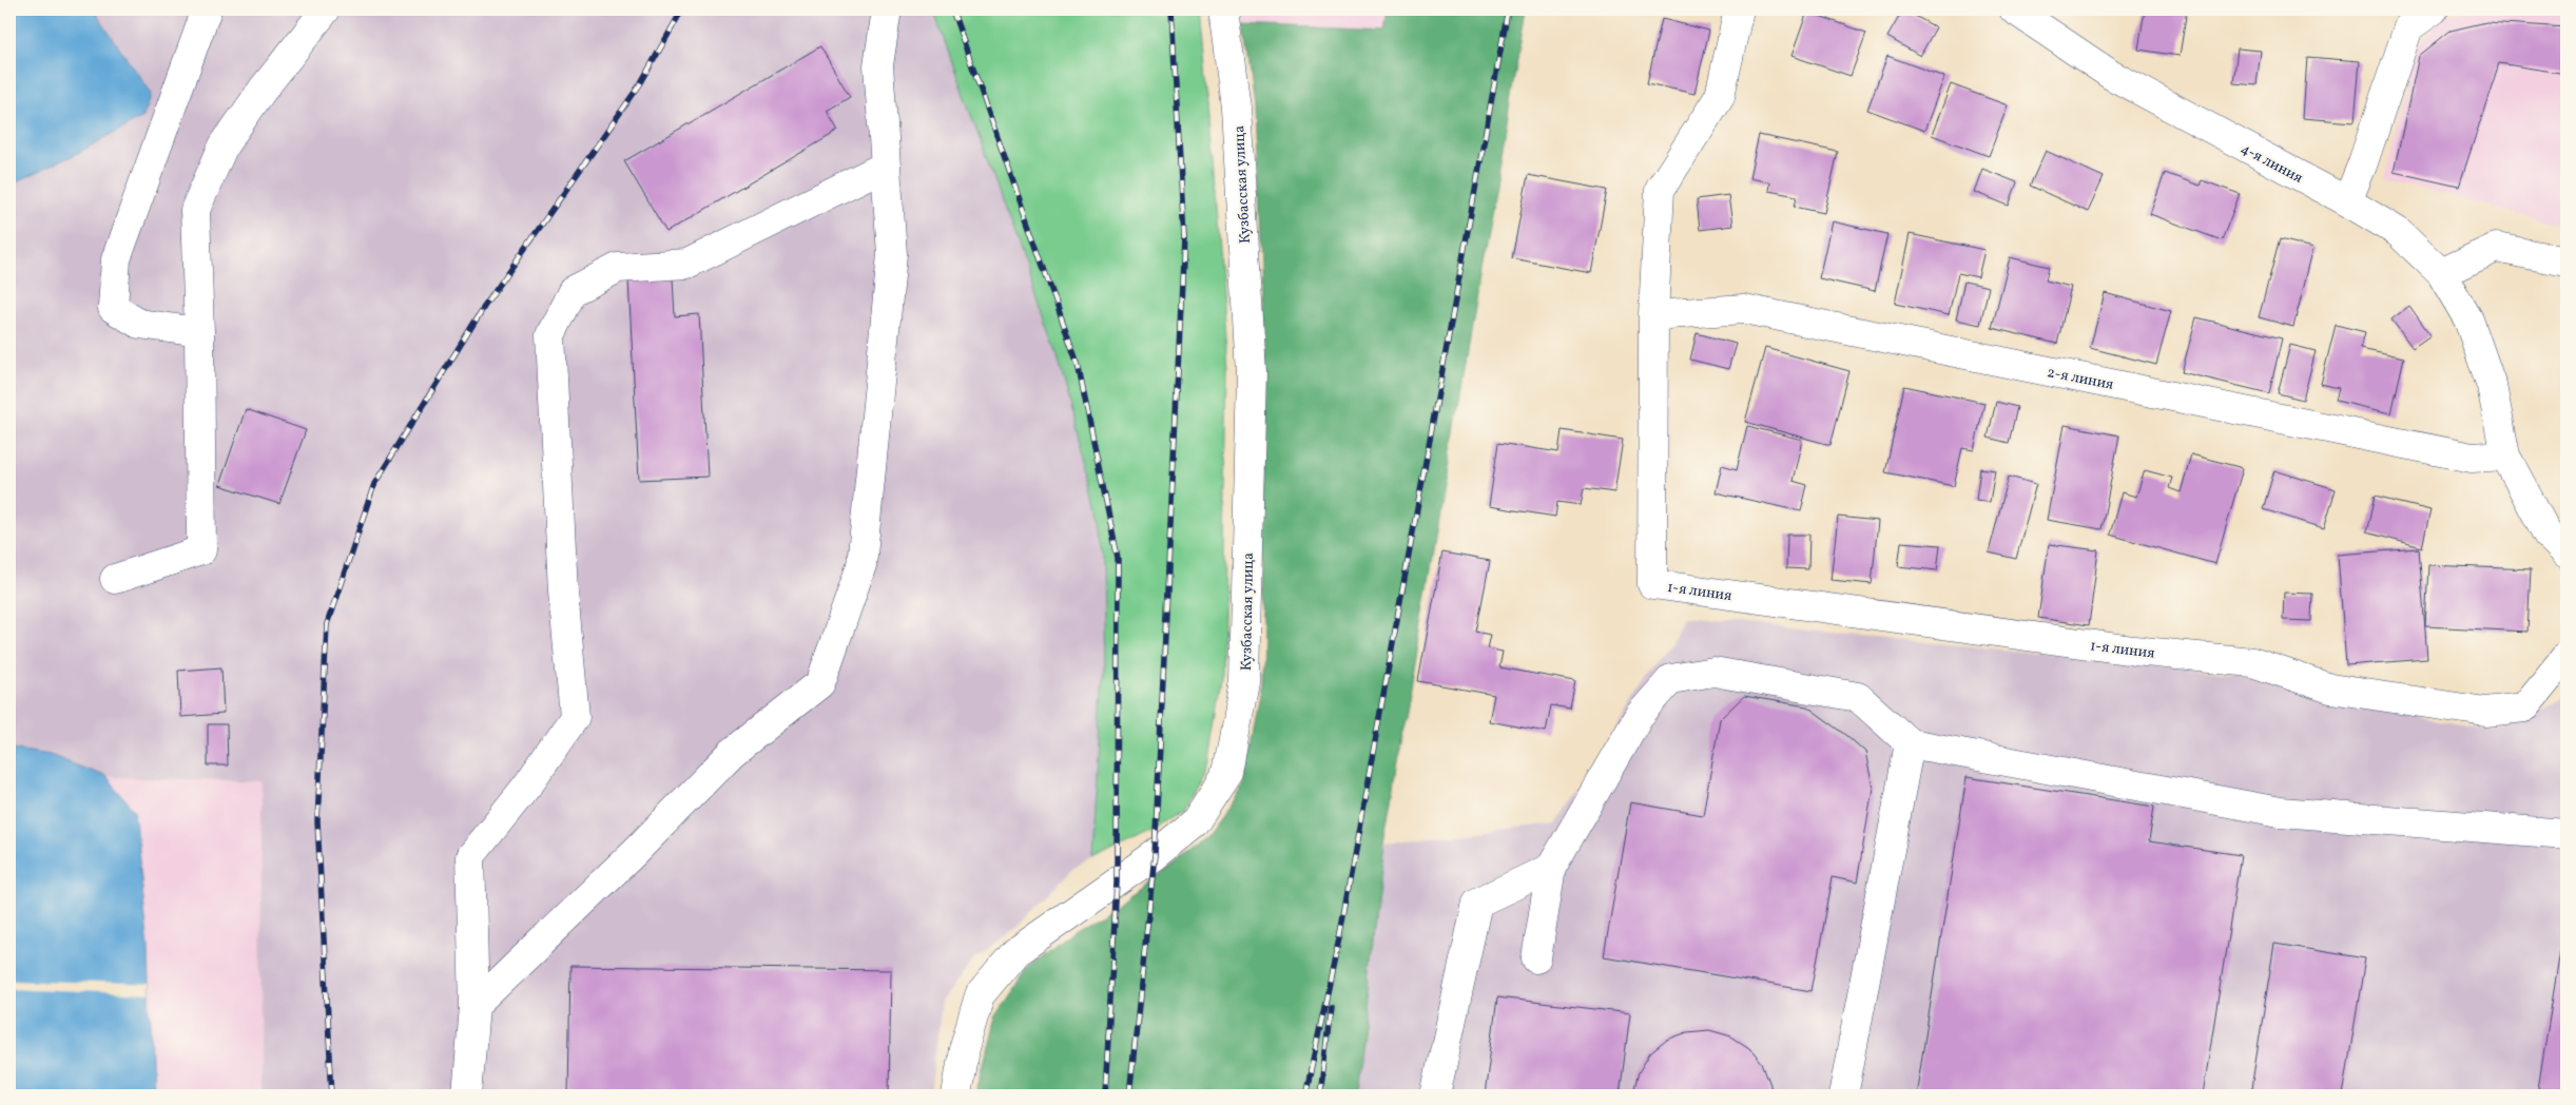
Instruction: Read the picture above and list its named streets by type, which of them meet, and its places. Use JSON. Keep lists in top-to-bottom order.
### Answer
{
  "streets": {
    "street": [
      "4-я линия",
      "Кузбасская улица",
      "2-я линия",
      "1-я линия"
    ]
  },
  "crossings": [
    ["4-я линия", "2-я линия"],
    ["2-я линия", "1-я линия"]
  ]
}
